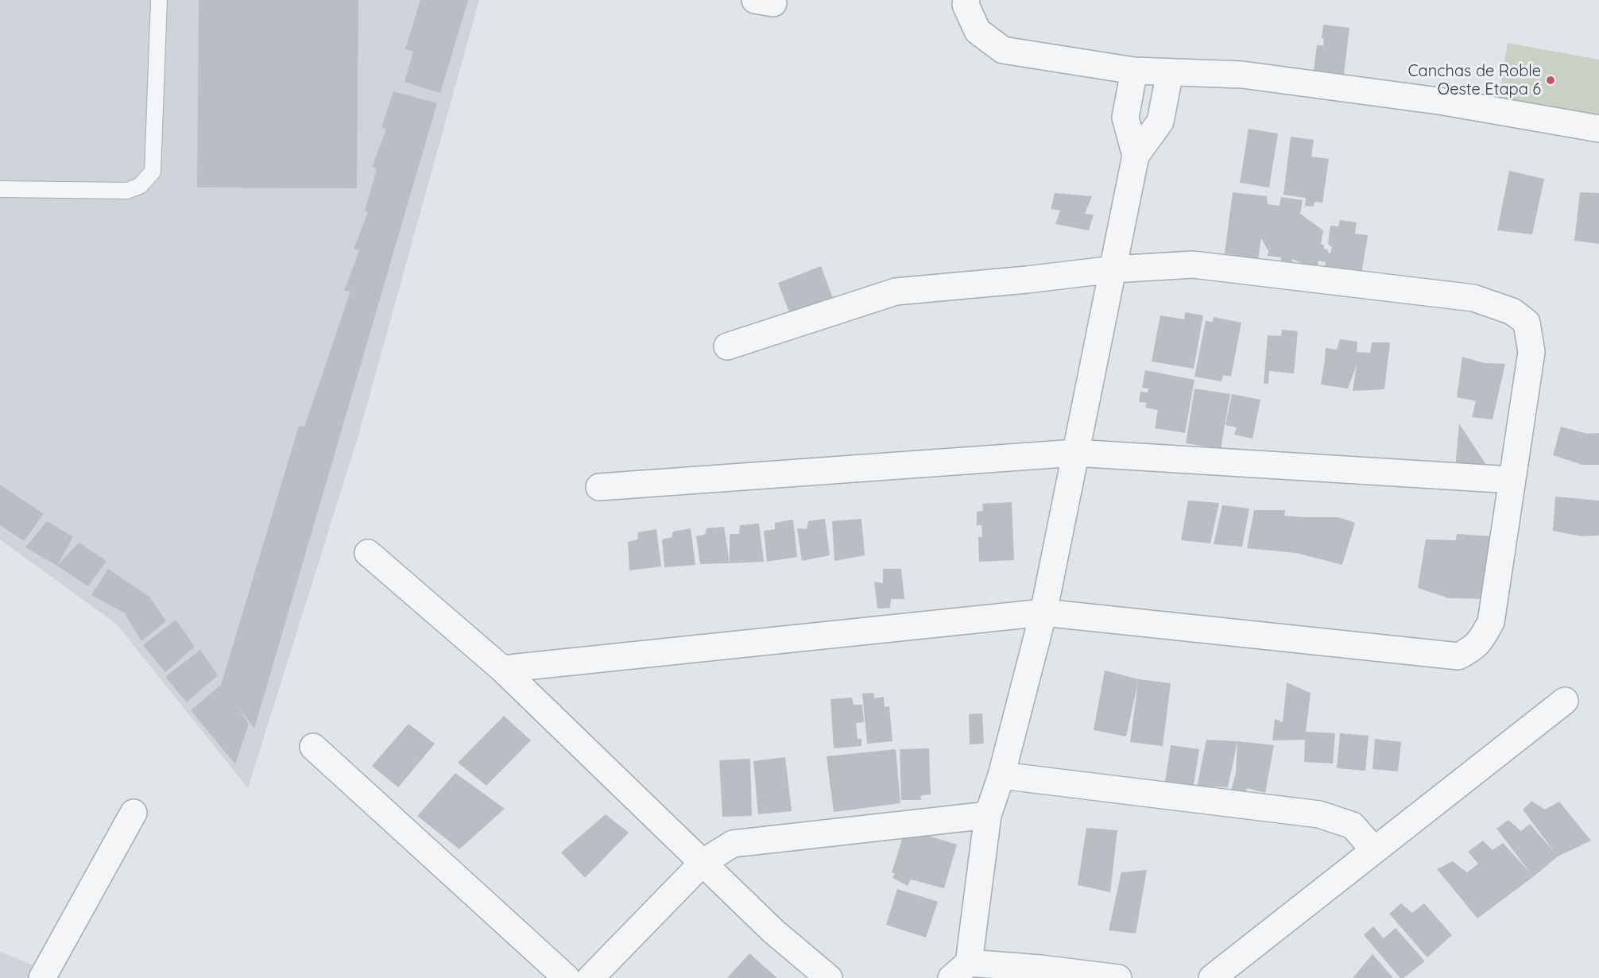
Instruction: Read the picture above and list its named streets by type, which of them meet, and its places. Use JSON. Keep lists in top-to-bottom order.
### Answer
{
  "places": ["Canchas de Roble Oeste Etapa 6"]
}
